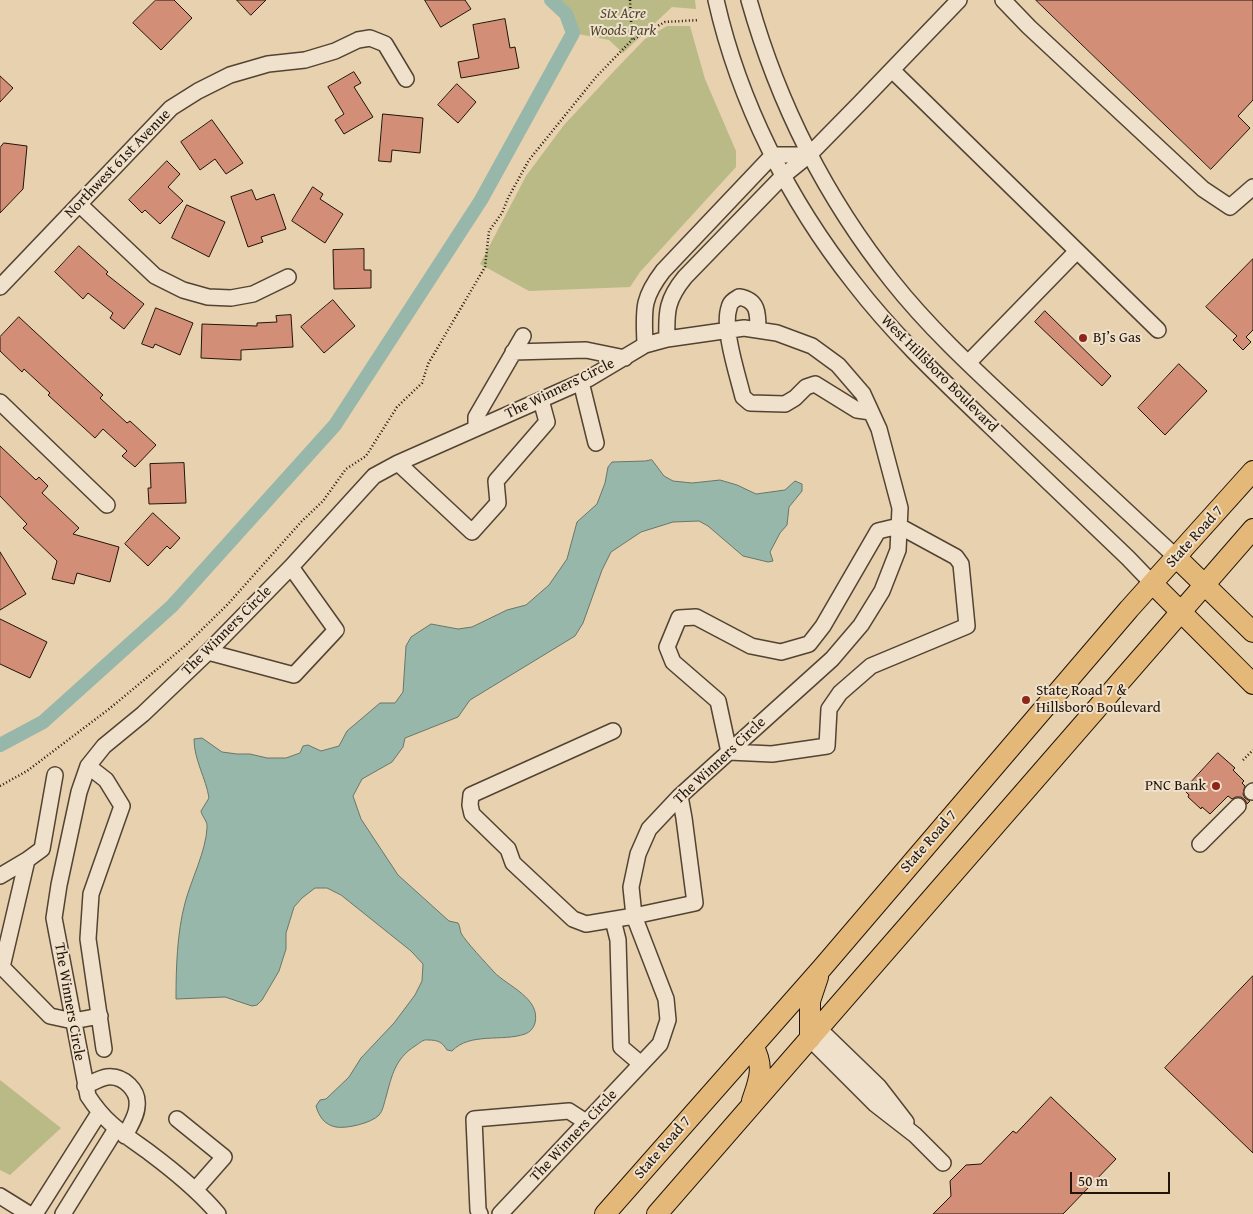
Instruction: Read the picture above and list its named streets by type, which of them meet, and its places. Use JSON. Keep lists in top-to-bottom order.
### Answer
{
  "streets": {
    "main road": ["West Hillsboro Boulevard", "State Road 7"],
    "street": ["Northwest 61st Avenue", "The Winners Circle"]
  },
  "crossings": [
    ["West Hillsboro Boulevard", "State Road 7"]
  ],
  "parks": ["Six Acre Woods Park"],
  "places": ["BJ’s Gas", "State Road 7 & Hillsboro Boulevard", "PNC Bank"],
  "scale_bar": "50 m"
}
